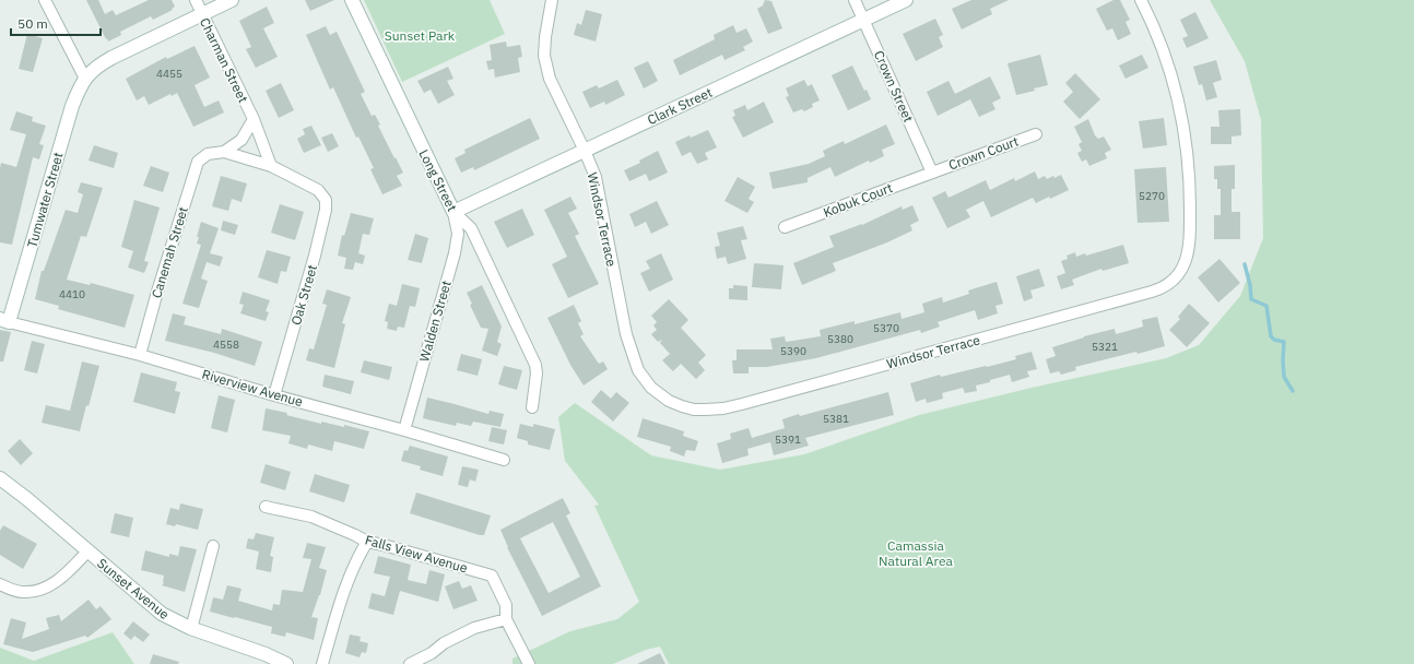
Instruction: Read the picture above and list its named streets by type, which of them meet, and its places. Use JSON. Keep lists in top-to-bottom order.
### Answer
{
  "streets": {
    "street": [
      "Charman Street",
      "Crown Street",
      "Clark Street",
      "Crown Court",
      "Long Street",
      "Tumwater Street",
      "Kobuk Court",
      "Windsor Terrace",
      "Canemah Street",
      "Oak Street",
      "Walden Street",
      "Riverview Avenue",
      "Falls View Avenue",
      "Sunset Avenue"
    ]
  },
  "crossings": [
    ["Charman Street", "Tumwater Street"],
    ["Charman Street", "Oak Street"],
    ["Crown Street", "Clark Street"],
    ["Crown Street", "Crown Court"],
    ["Crown Street", "Kobuk Court"],
    ["Clark Street", "Long Street"],
    ["Clark Street", "Windsor Terrace"],
    ["Clark Street", "Walden Street"],
    ["Crown Court", "Kobuk Court"],
    ["Long Street", "Walden Street"],
    ["Tumwater Street", "Riverview Avenue"],
    ["Canemah Street", "Riverview Avenue"],
    ["Oak Street", "Riverview Avenue"],
    ["Walden Street", "Riverview Avenue"]
  ],
  "parks": ["Sunset Park", "Camassia Natural Area"],
  "house_numbers": [
    "4455",
    "5270",
    "4410",
    "5370",
    "5380",
    "4558",
    "5321",
    "5390",
    "5381",
    "5391"
  ],
  "scale_bar": "50 m"
}
